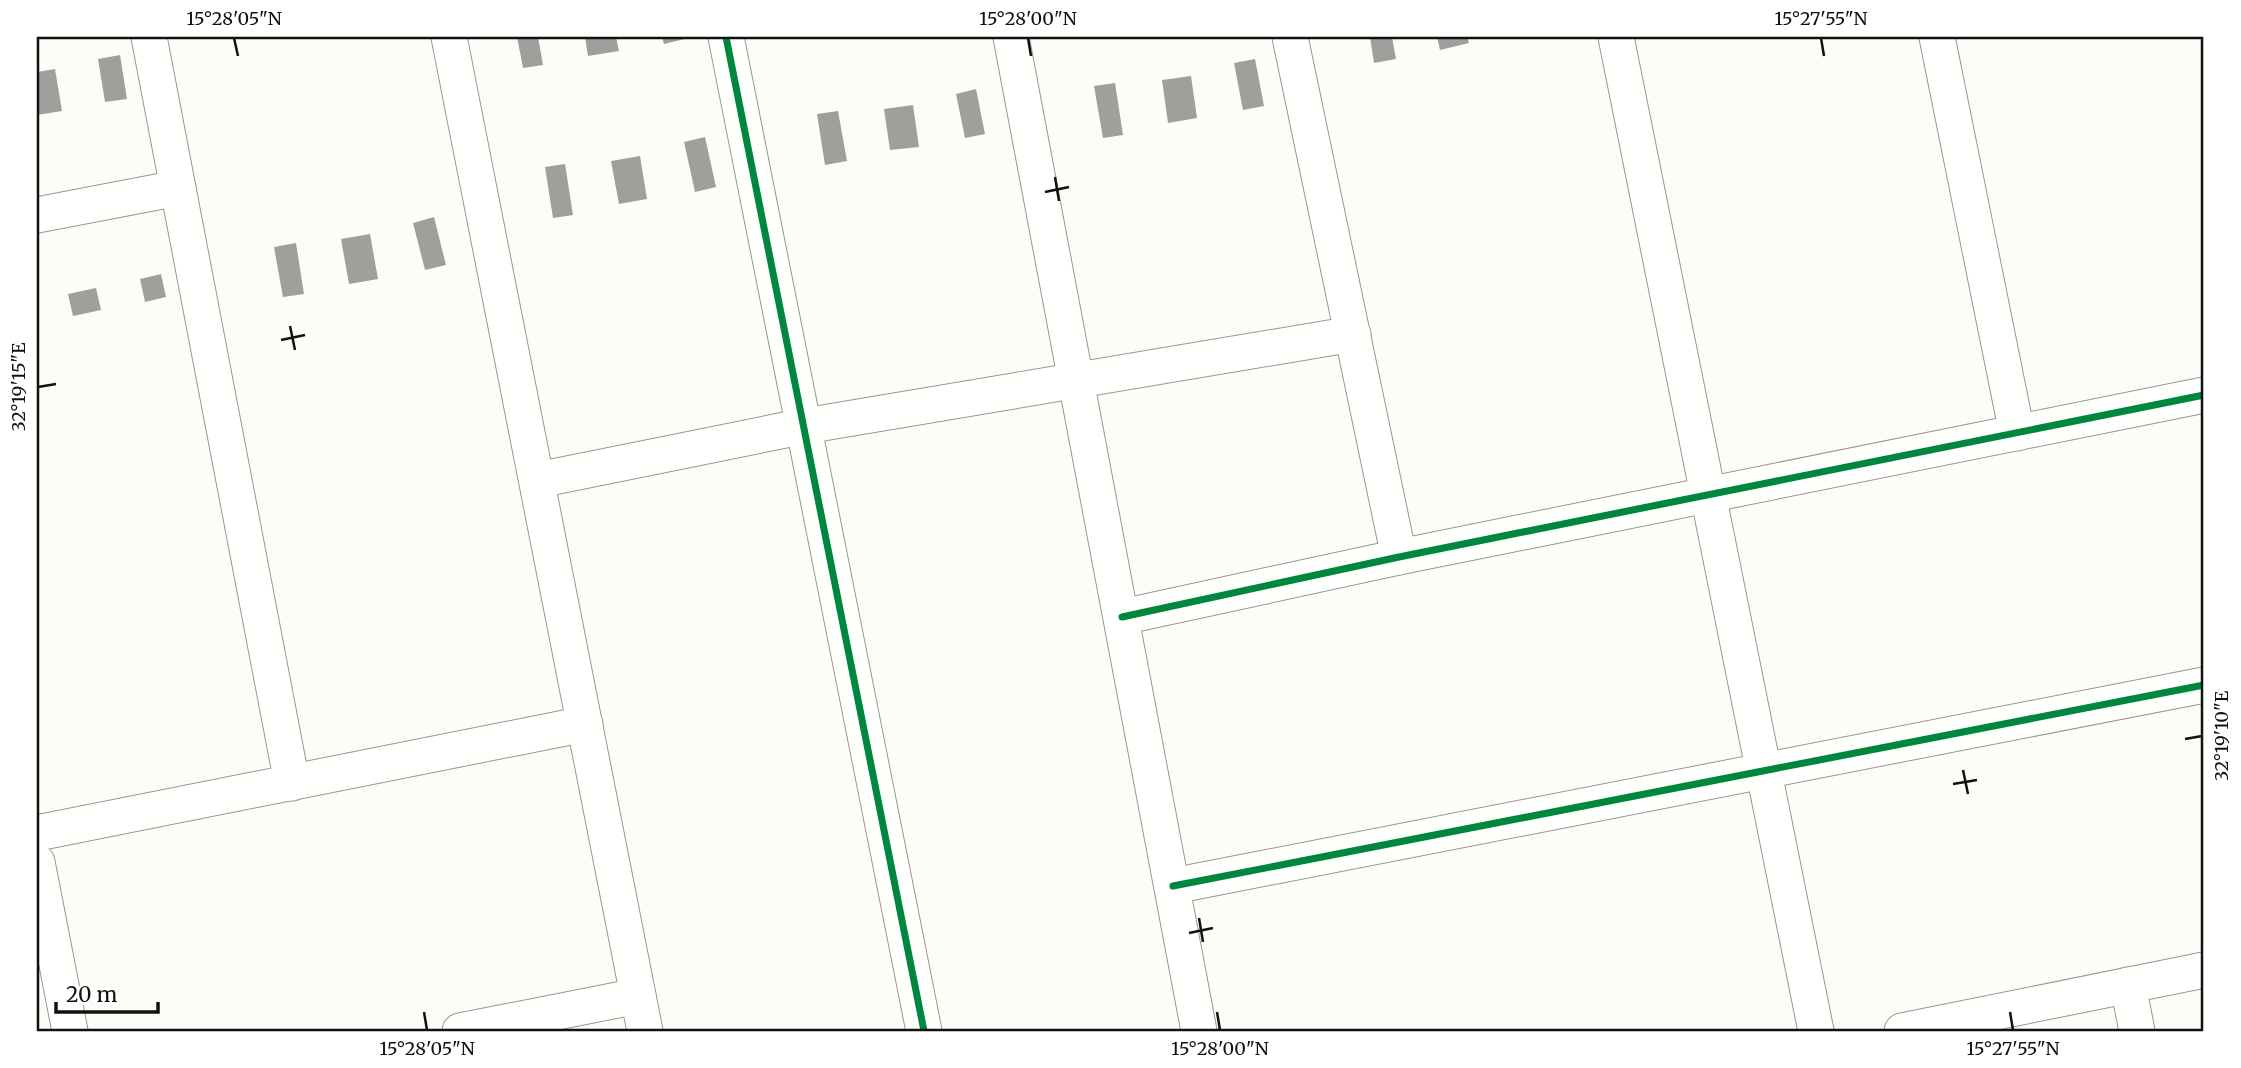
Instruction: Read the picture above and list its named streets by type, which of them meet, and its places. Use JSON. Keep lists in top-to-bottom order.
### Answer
{
  "scale_bar": "20 m",
  "coordinates": [
    "15°28'05\"N",
    "15°28'00\"N",
    "15°27'55\"N",
    "32°19'15\"E",
    "32°19'10\"E"
  ]
}
